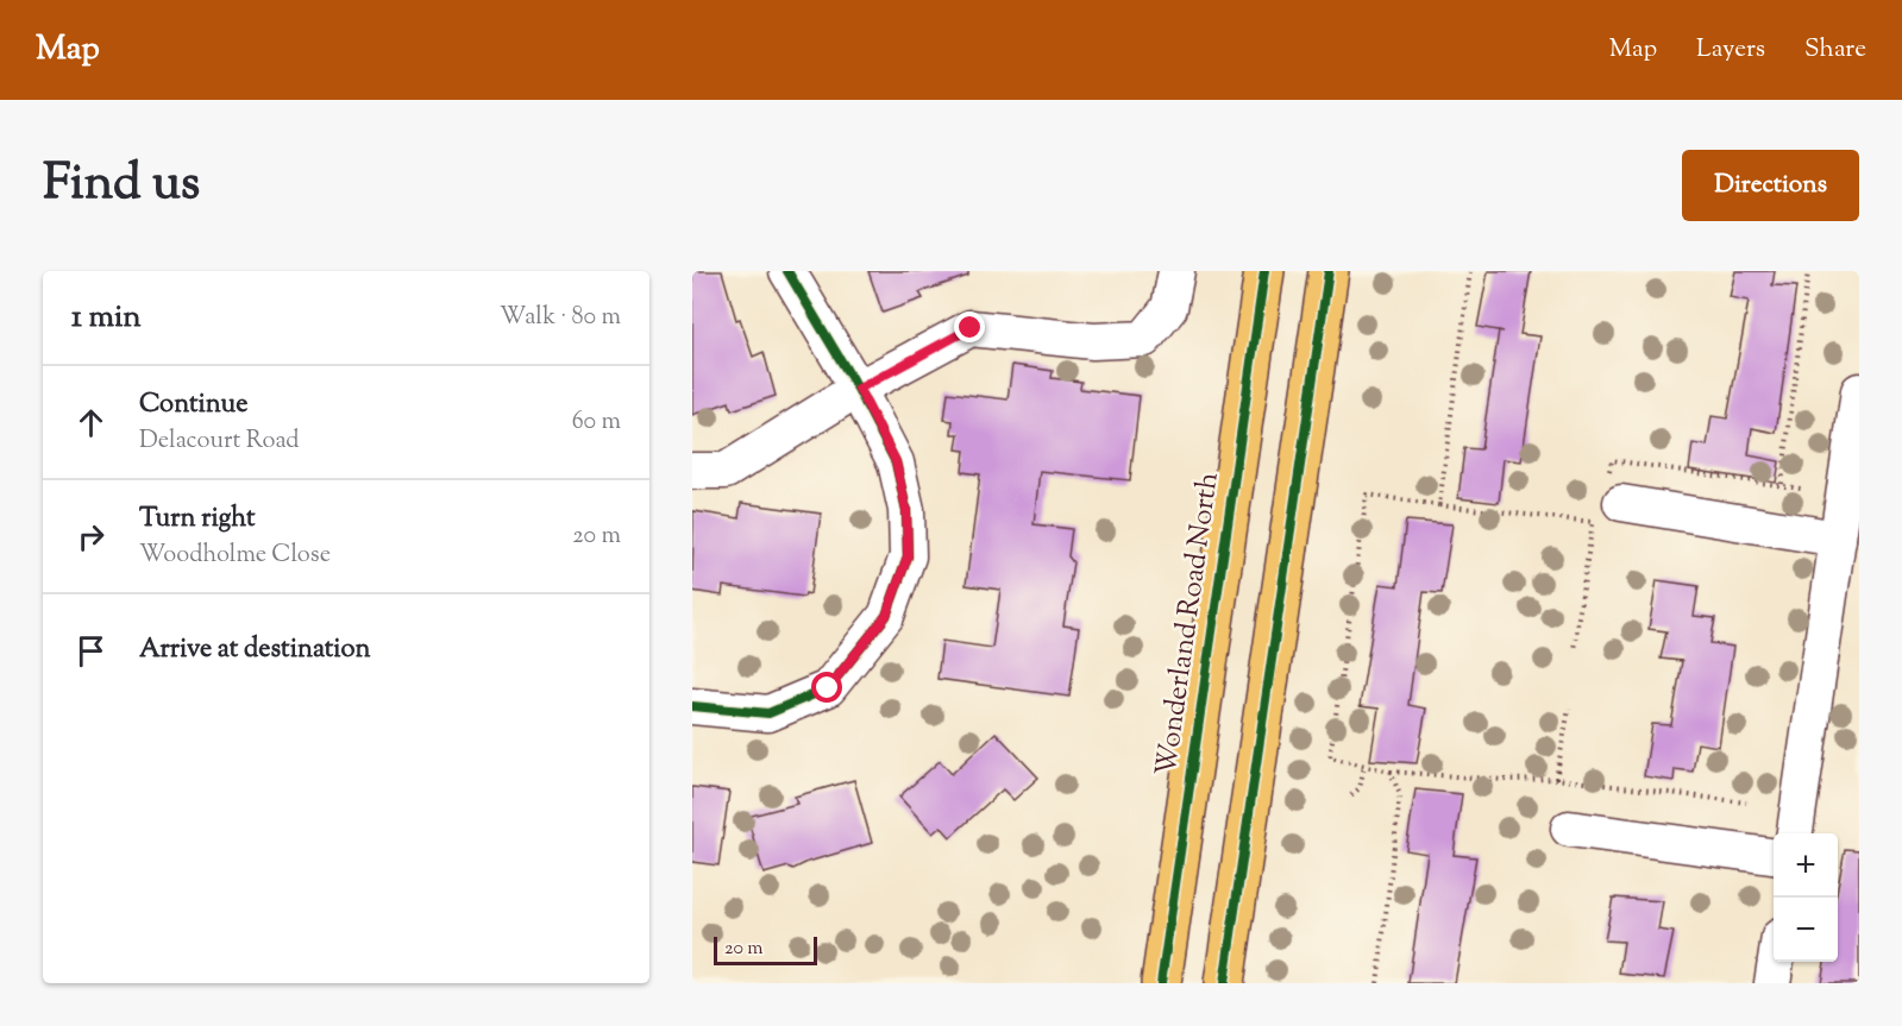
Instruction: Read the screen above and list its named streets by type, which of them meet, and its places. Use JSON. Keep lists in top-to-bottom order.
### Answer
{
  "streets": {
    "main road": ["Wonderland Road North"]
  },
  "scale_bar": "20 m",
  "page": {
    "header": "Map",
    "nav": ["Map", "Layers", "Share"],
    "title": "Find us",
    "buttons": "Directions",
    "heading": ["1 min", "Walk · 80 m"],
    "list": [
      ["Continue", "Delacourt Road", "60 m"],
      ["Turn right", "Woodholme Close", "20 m"],
      "Arrive at destination"
    ],
    "map_buttons": ["+", "−"],
    "scale": "20 m"
  }
}
